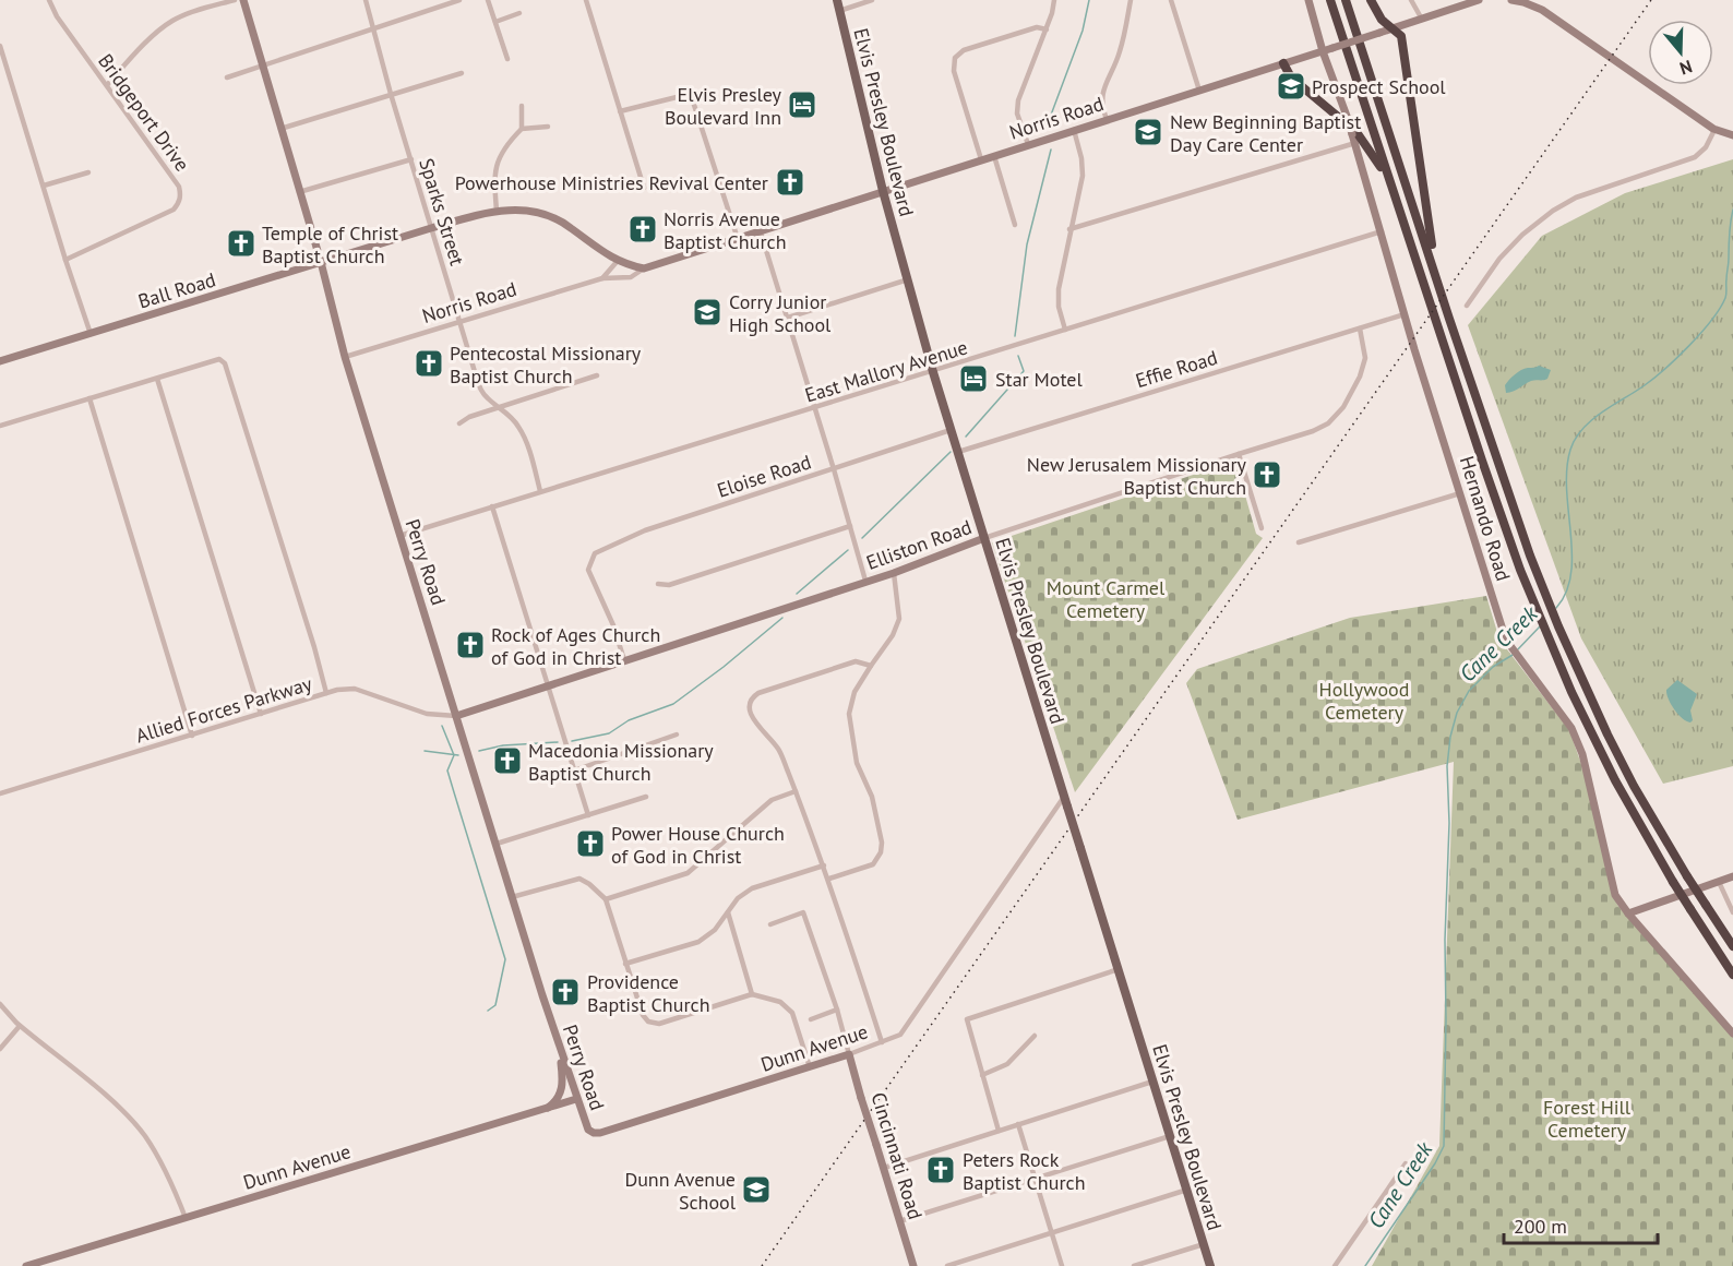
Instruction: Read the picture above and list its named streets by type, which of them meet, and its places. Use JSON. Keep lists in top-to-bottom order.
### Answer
{
  "streets": {
    "main road": [
      "Norris Road",
      "Elvis Presley Boulevard",
      "Ball Road",
      "Hernando Road",
      "Elliston Road",
      "Perry Road",
      "Dunn Avenue",
      "Cincinnati Road"
    ],
    "street": [
      "Bridgeport Drive",
      "Sparks Street",
      "Effie Road",
      "East Mallory Avenue",
      "Eloise Road",
      "Allied Forces Parkway"
    ]
  },
  "crossings": [
    ["Norris Road", "Elvis Presley Boulevard"],
    ["Norris Road", "Sparks Street"],
    ["Norris Road", "Hernando Road"],
    ["Norris Road", "Perry Road"],
    ["Elvis Presley Boulevard", "Effie Road"],
    ["Elvis Presley Boulevard", "East Mallory Avenue"],
    ["Elvis Presley Boulevard", "Eloise Road"],
    ["Elvis Presley Boulevard", "Elliston Road"],
    ["Elvis Presley Boulevard", "Dunn Avenue"],
    ["Sparks Street", "Ball Road"],
    ["Sparks Street", "East Mallory Avenue"],
    ["Ball Road", "Perry Road"],
    ["Effie Road", "Hernando Road"],
    ["Effie Road", "Elliston Road"],
    ["East Mallory Avenue", "Hernando Road"],
    ["East Mallory Avenue", "Perry Road"],
    ["Eloise Road", "Elliston Road"],
    ["Elliston Road", "Perry Road"],
    ["Elliston Road", "Allied Forces Parkway"],
    ["Perry Road", "Allied Forces Parkway"],
    ["Perry Road", "Dunn Avenue"],
    ["Dunn Avenue", "Cincinnati Road"]
  ],
  "water": ["Cane Creek"],
  "parks": ["Mount Carmel Cemetery", "Hollywood Cemetery", "Forest Hill Cemetery"],
  "places": {
    "school or university": [
      "Prospect School",
      "New Beginning Baptist Day Care Center",
      "Corry Junior High School",
      "Dunn Avenue School"
    ],
    "hotel": ["Elvis Presley Boulevard Inn", "Star Motel"],
    "church": [
      "Powerhouse Ministries Revival Center",
      "Norris Avenue Baptist Church",
      "Temple of Christ Baptist Church",
      "Pentecostal Missionary Baptist Church",
      "New Jerusalem Missionary Baptist Church",
      "Rock of Ages Church of God in Christ",
      "Macedonia Missionary Baptist Church",
      "Power House Church of God in Christ",
      "Providence Baptist Church",
      "Peters Rock Baptist Church"
    ]
  },
  "scale_bar": "200 m",
  "north": "bottom"
}
